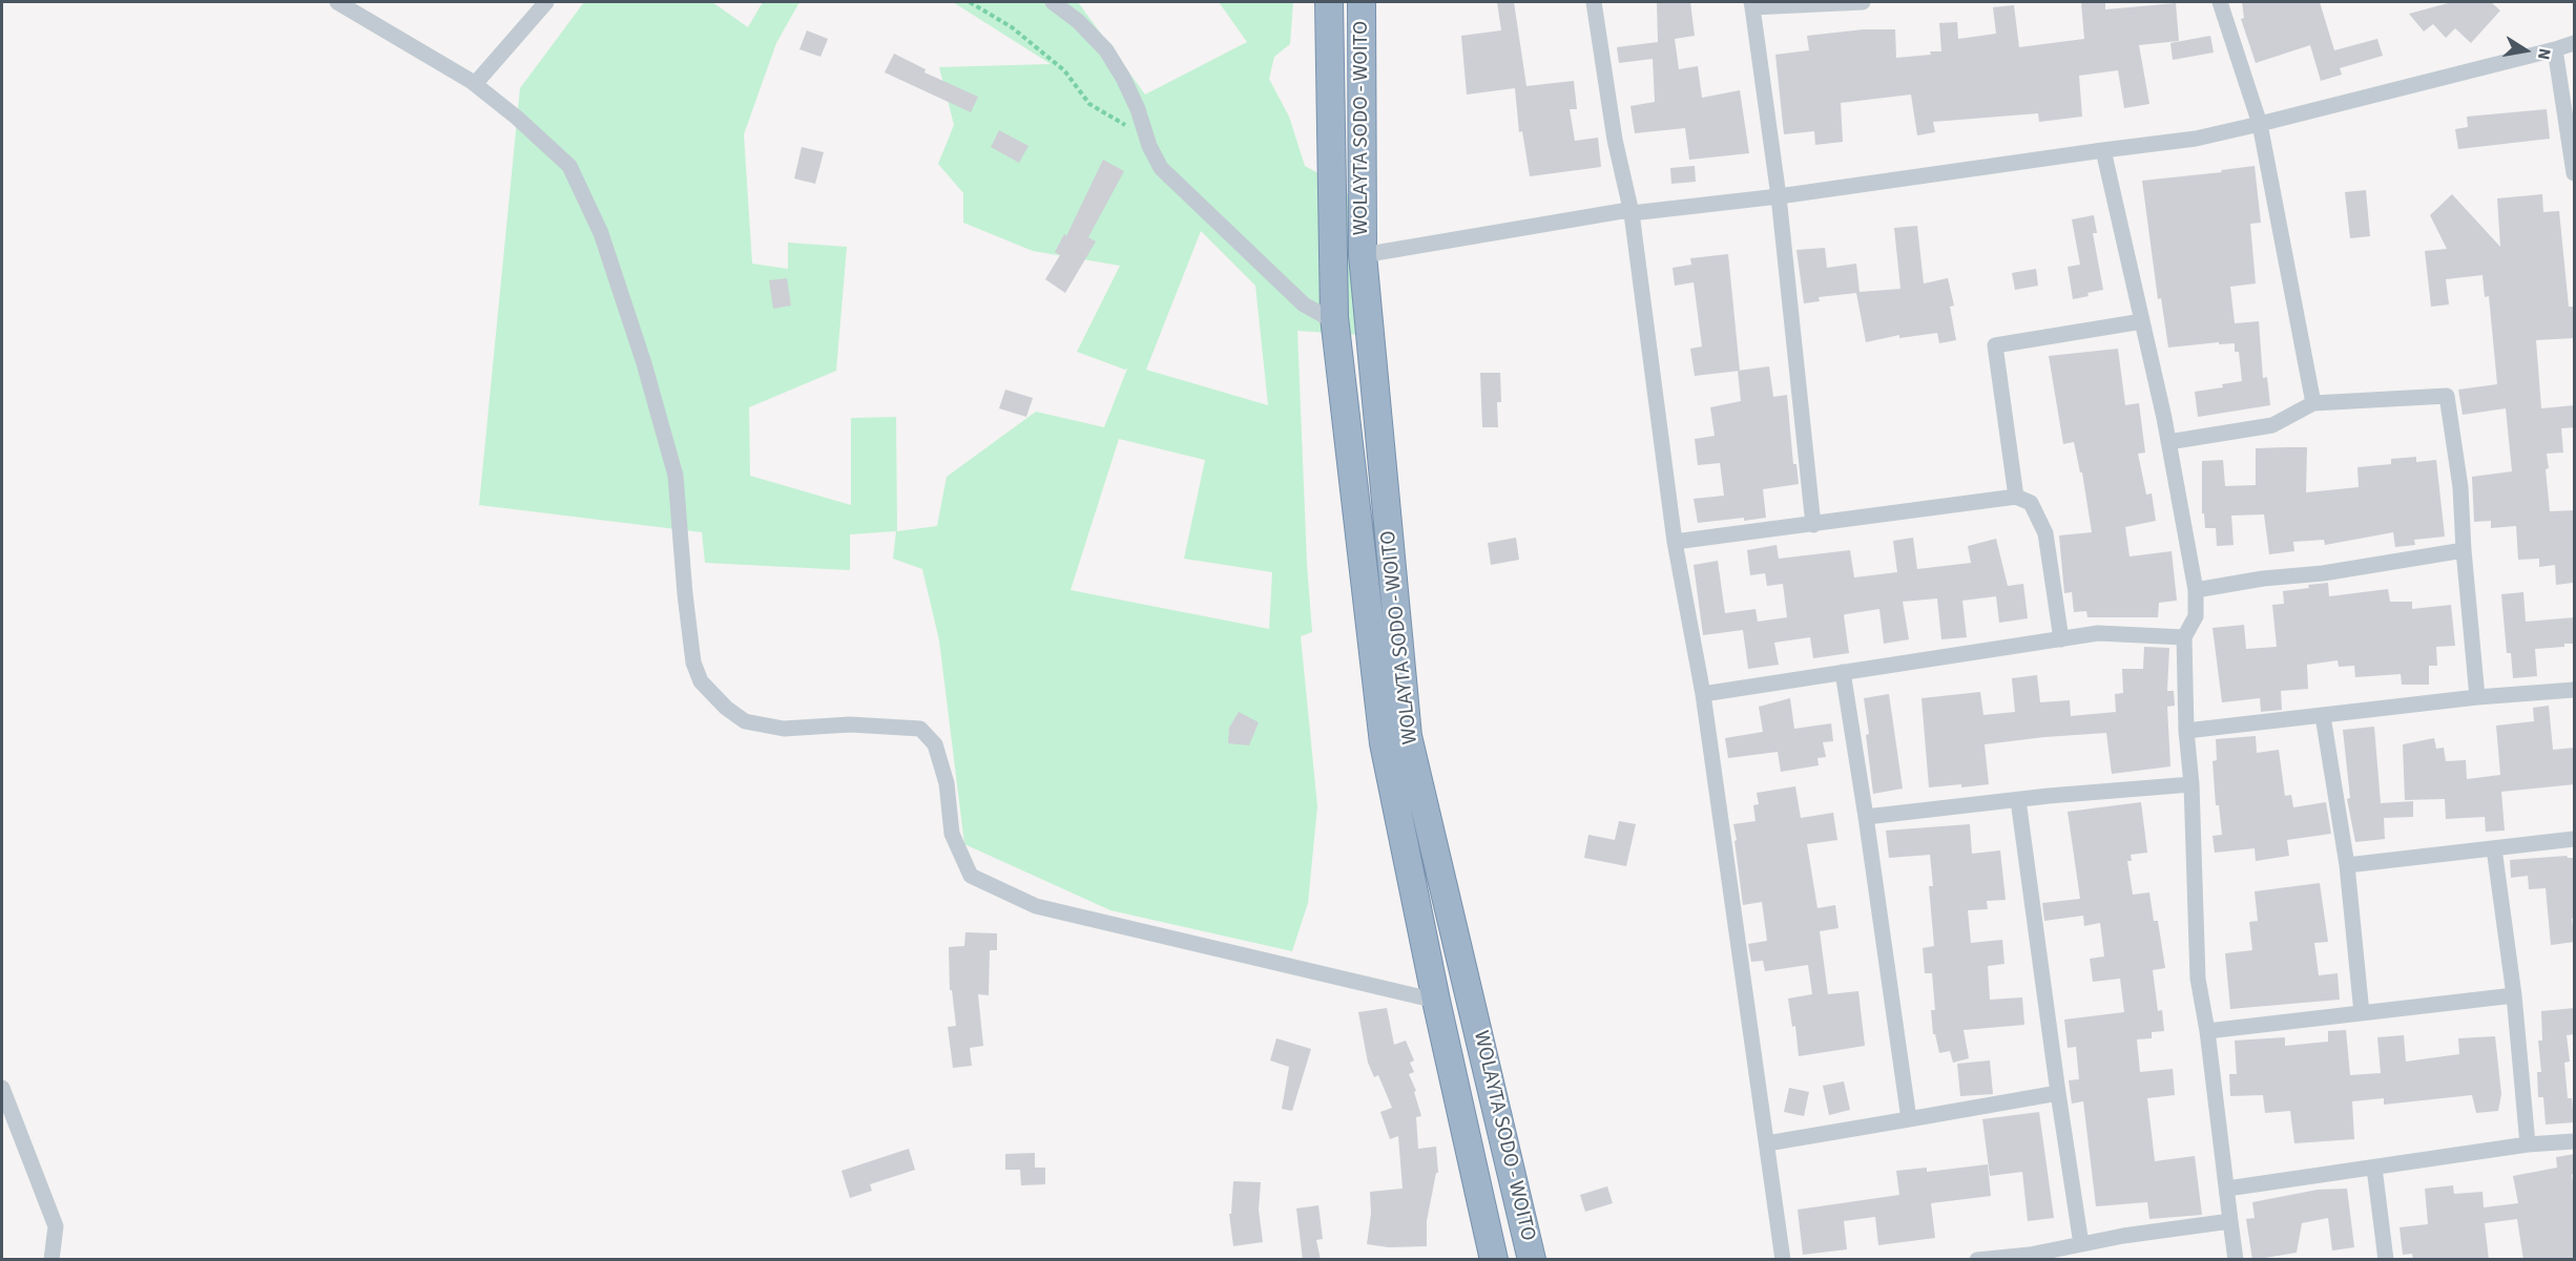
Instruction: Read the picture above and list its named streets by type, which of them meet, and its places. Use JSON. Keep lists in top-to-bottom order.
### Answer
{
  "streets": {
    "highway": ["WOLAYTA SODO - WOITO"]
  },
  "north": "right"
}
